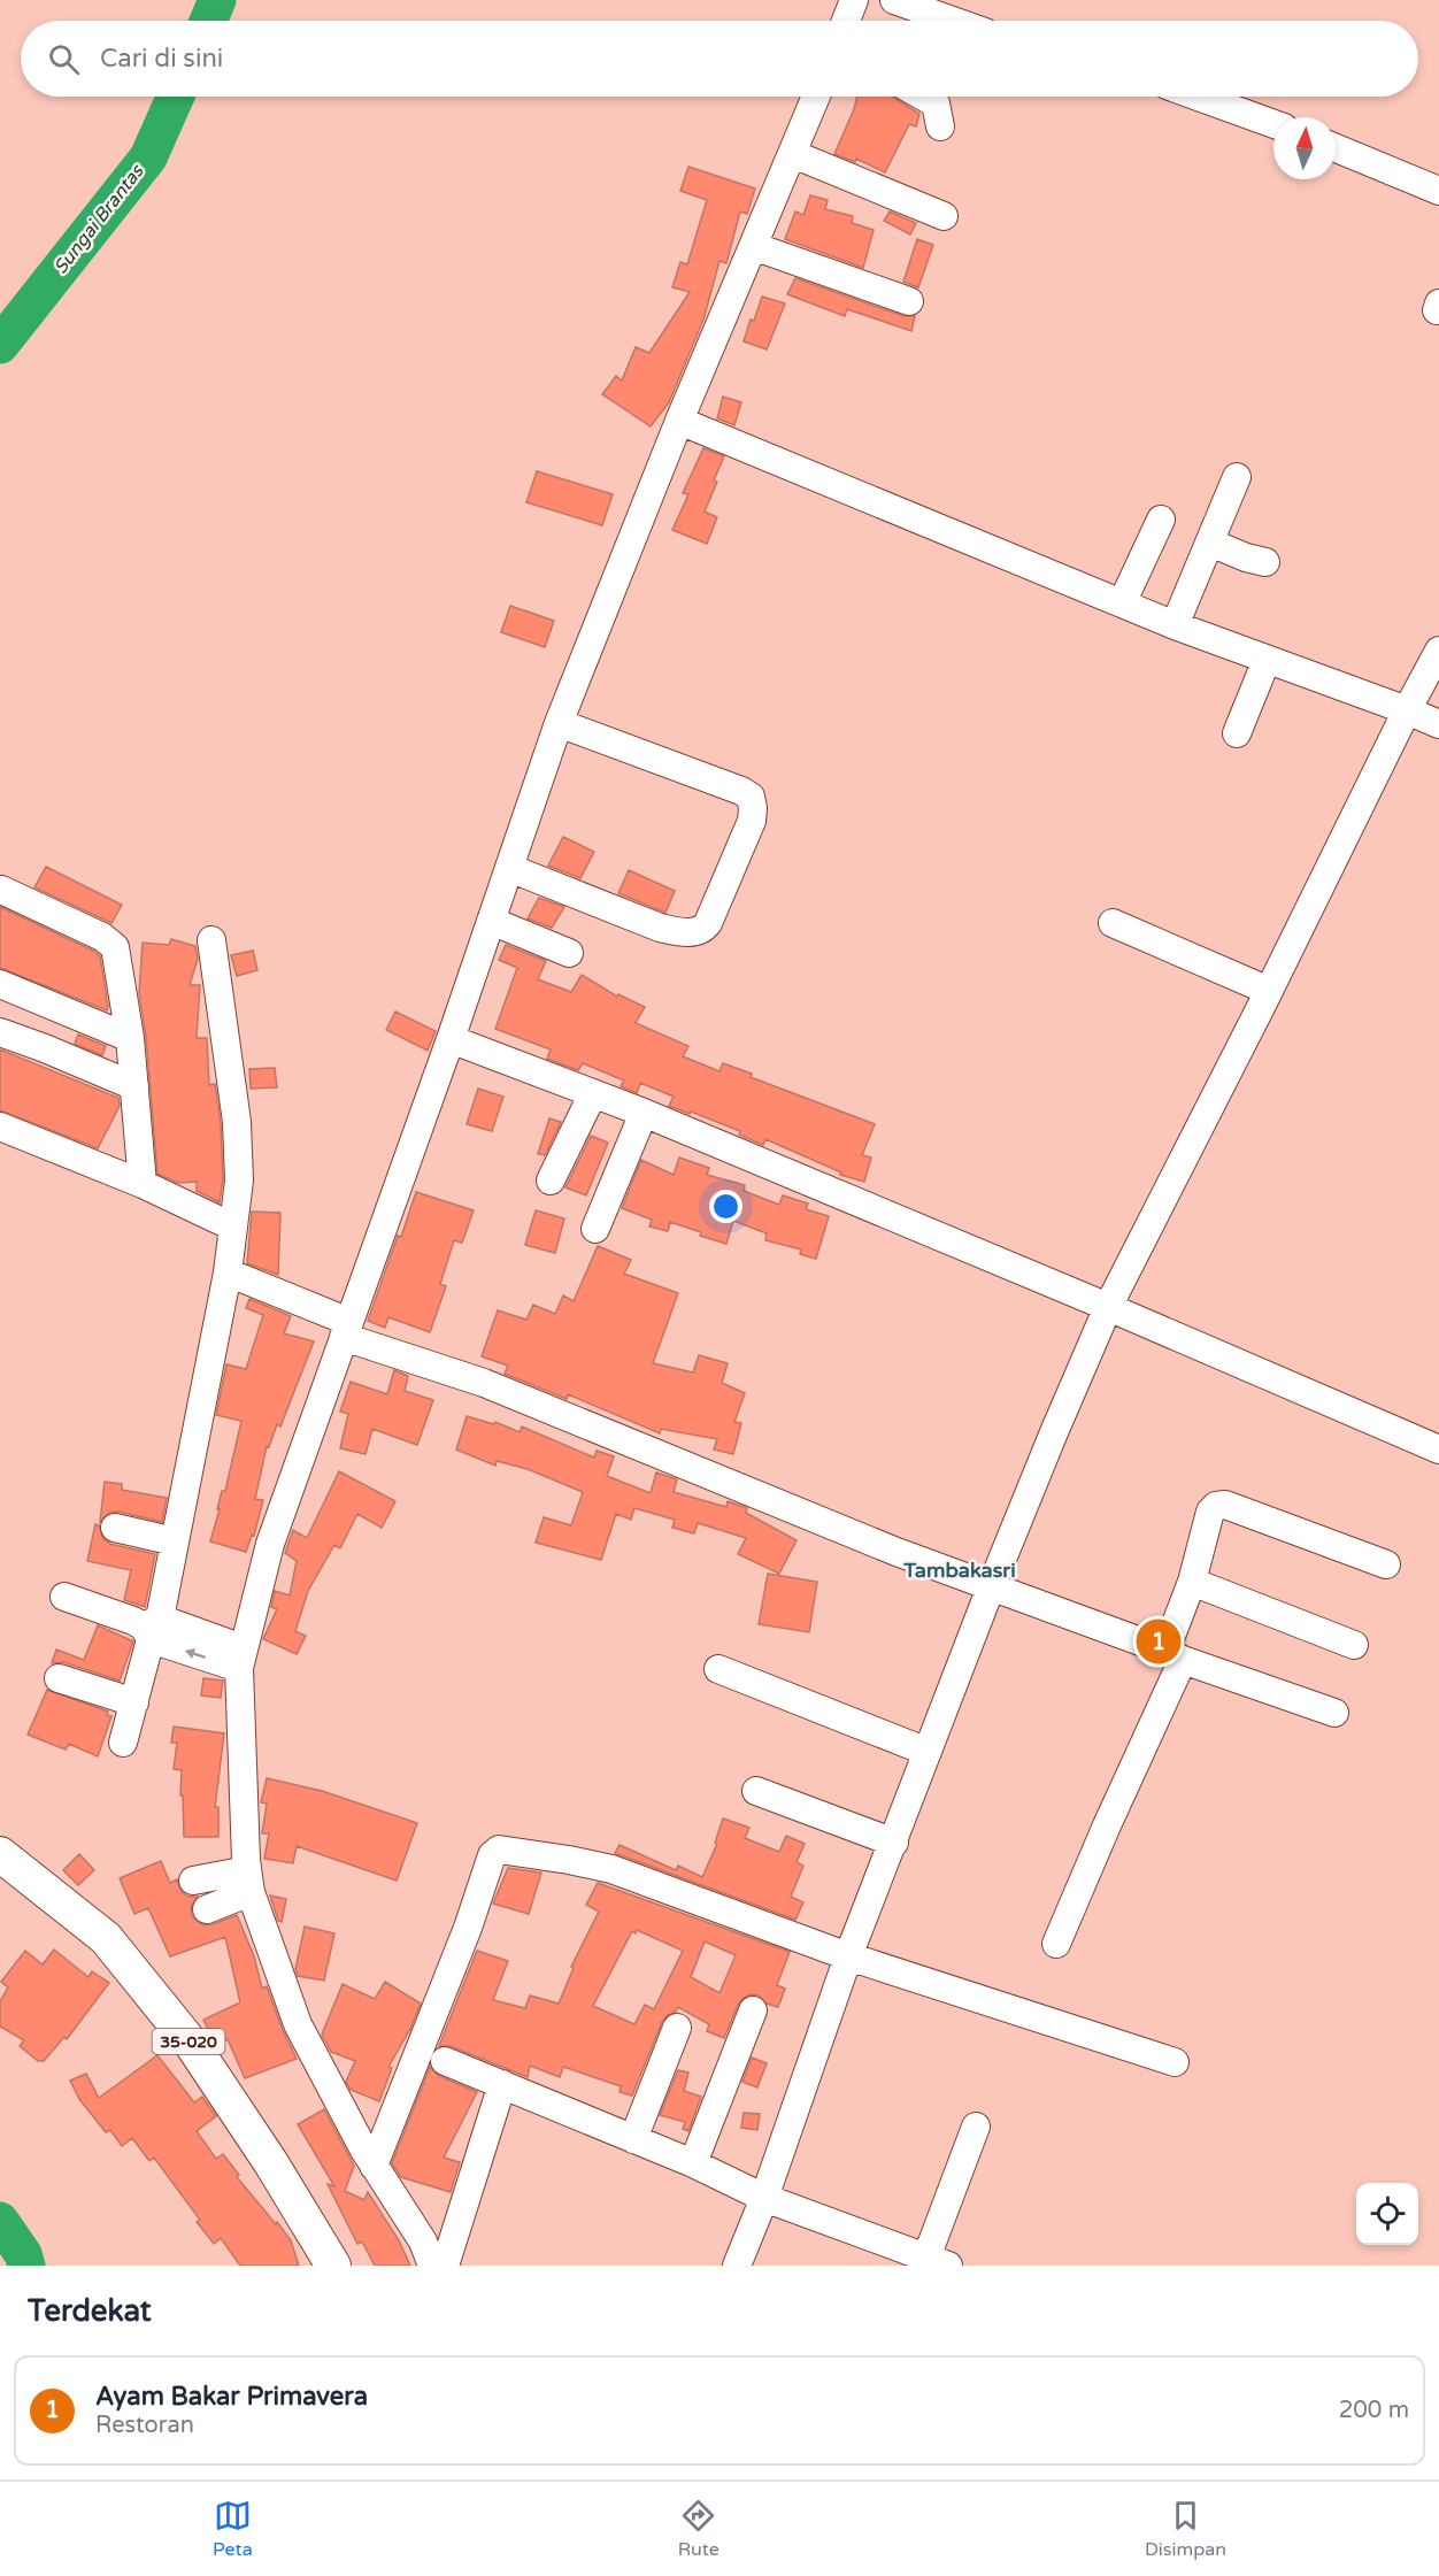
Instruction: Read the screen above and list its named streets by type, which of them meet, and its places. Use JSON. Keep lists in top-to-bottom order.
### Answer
{
  "streets": {
    "main road": ["35-020"]
  },
  "districts": ["Tambakasri"],
  "water": ["Sungai Brantas"],
  "north": "top",
  "page": {
    "search": "Cari di sini",
    "pins": "1",
    "heading": "Terdekat",
    "list": [
      {
        "mark": "1",
        "name": "Ayam Bakar Primavera",
        "note": "Restoran",
        "value": "200 m"
      }
    ],
    "nav": ["Peta", "Rute", "Disimpan"]
  }
}
